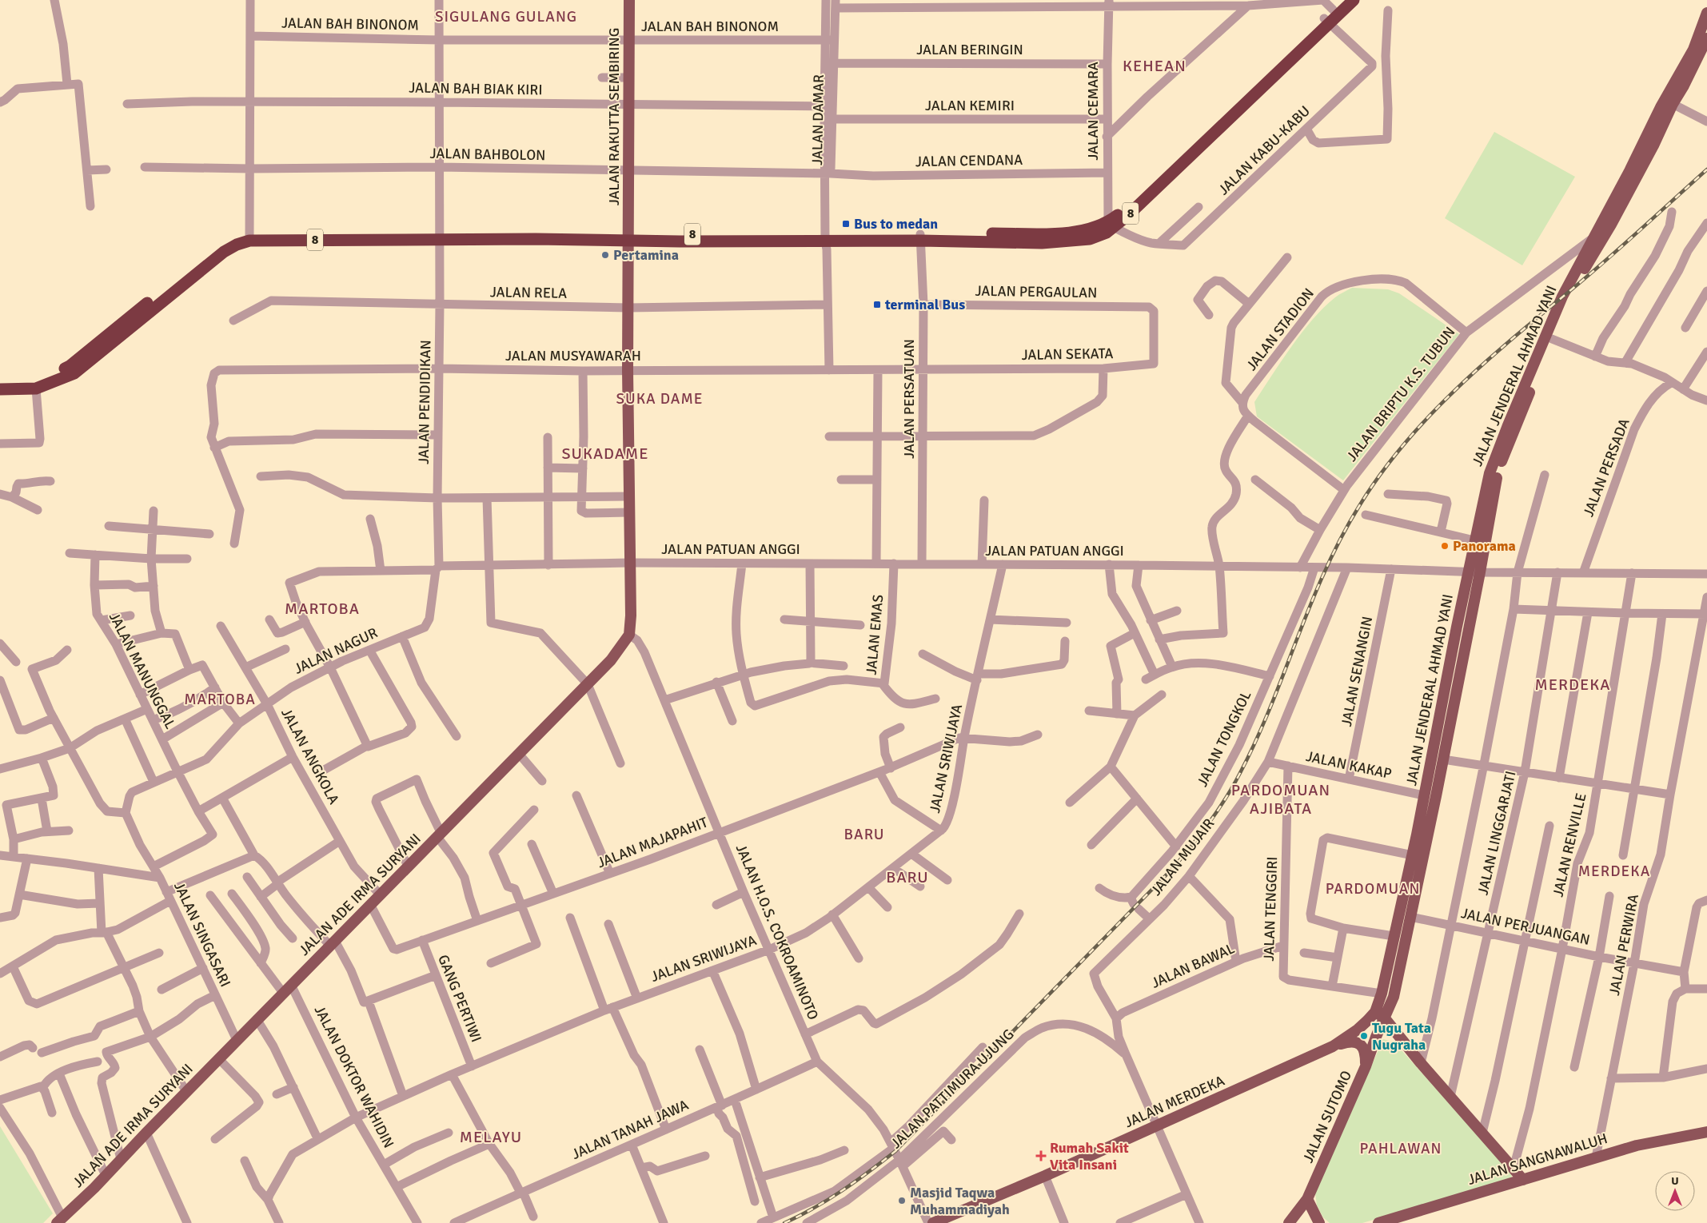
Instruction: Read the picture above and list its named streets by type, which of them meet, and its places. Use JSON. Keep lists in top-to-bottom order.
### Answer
{
  "streets": {
    "highway": ["8"],
    "main road": [
      "JALAN RAKUTTA SEMBIRING",
      "JALAN JENDERAL AHMAD YANI",
      "JALAN ADE IRMA SURYANI",
      "JALAN MERDEKA",
      "JALAN SUTOMO",
      "JALAN SANGNAWALUH"
    ],
    "street": [
      "JALAN BAH BINONOM",
      "JALAN BERINGIN",
      "JALAN BAH BIAK KIRI",
      "JALAN KEMIRI",
      "JALAN CEMARA",
      "JALAN DAMAR",
      "JALAN KABU-KABU",
      "JALAN BAHBOLON",
      "JALAN CENDANA",
      "JALAN PERGAULAN",
      "JALAN RELA",
      "JALAN STADION",
      "JALAN SEKATA",
      "JALAN MUSYAWARAH",
      "JALAN BRIPTU K.S. TUBUN",
      "JALAN PERSATUAN",
      "JALAN PENDIDIKAN",
      "JALAN PERSADA",
      "JALAN PATUAN ANGGI",
      "JALAN EMAS",
      "JALAN NAGUR",
      "JALAN MANUNGGAL",
      "JALAN SENANGIN",
      "JALAN TONGKOL",
      "JALAN ANGKOLA",
      "JALAN SRIWIJAYA",
      "JALAN KAKAP",
      "JALAN LINGGARJATI",
      "JALAN MAJAPAHIT",
      "JALAN RENVILLE",
      "JALAN MUJAIR",
      "JALAN TENGGIRI",
      "JALAN PERJUANGAN",
      "JALAN H.O.S. COKROAMINOTO",
      "JALAN SINGASARI",
      "JALAN PERWIRA",
      "JALAN BAWAL",
      "GANG PERTIWI",
      "JALAN DOKTOR WAHIDIN",
      "JALAN PATTIMURA UJUNG",
      "JALAN TANAH JAWA"
    ]
  },
  "crossings": [
    ["JALAN BAH BINONOM", "JALAN RAKUTTA SEMBIRING"],
    ["JALAN BAH BINONOM", "JALAN DAMAR"],
    ["JALAN BAH BINONOM", "JALAN PENDIDIKAN"],
    ["JALAN BERINGIN", "JALAN CEMARA"],
    ["JALAN BERINGIN", "JALAN DAMAR"],
    ["JALAN BAH BIAK KIRI", "JALAN RAKUTTA SEMBIRING"],
    ["JALAN BAH BIAK KIRI", "JALAN DAMAR"],
    ["JALAN BAH BIAK KIRI", "JALAN PENDIDIKAN"],
    ["JALAN KEMIRI", "JALAN CEMARA"],
    ["JALAN KEMIRI", "JALAN DAMAR"],
    ["JALAN CEMARA", "JALAN KABU-KABU"],
    ["JALAN CEMARA", "JALAN CENDANA"],
    ["JALAN CEMARA", "8"],
    ["JALAN RAKUTTA SEMBIRING", "JALAN BAHBOLON"],
    ["JALAN RAKUTTA SEMBIRING", "8"],
    ["JALAN RAKUTTA SEMBIRING", "JALAN RELA"],
    ["JALAN RAKUTTA SEMBIRING", "JALAN MUSYAWARAH"],
    ["JALAN RAKUTTA SEMBIRING", "JALAN PATUAN ANGGI"],
    ["JALAN DAMAR", "JALAN BAHBOLON"],
    ["JALAN DAMAR", "JALAN CENDANA"],
    ["JALAN DAMAR", "8"],
    ["JALAN DAMAR", "JALAN RELA"],
    ["JALAN DAMAR", "JALAN MUSYAWARAH"],
    ["JALAN KABU-KABU", "8"],
    ["JALAN BAHBOLON", "JALAN CENDANA"],
    ["JALAN BAHBOLON", "JALAN PENDIDIKAN"],
    ["8", "JALAN PERSATUAN"],
    ["8", "JALAN PENDIDIKAN"],
    ["JALAN PERGAULAN", "JALAN SEKATA"],
    ["JALAN PERGAULAN", "JALAN PERSATUAN"],
    ["JALAN RELA", "JALAN PENDIDIKAN"],
    ["JALAN STADION", "JALAN BRIPTU K.S. TUBUN"],
    ["JALAN SEKATA", "JALAN MUSYAWARAH"],
    ["JALAN SEKATA", "JALAN PERSATUAN"],
    ["JALAN MUSYAWARAH", "JALAN PERSATUAN"],
    ["JALAN MUSYAWARAH", "JALAN PENDIDIKAN"],
    ["JALAN JENDERAL AHMAD YANI", "JALAN BRIPTU K.S. TUBUN"],
    ["JALAN JENDERAL AHMAD YANI", "JALAN PATUAN ANGGI"],
    ["JALAN JENDERAL AHMAD YANI", "JALAN KAKAP"],
    ["JALAN JENDERAL AHMAD YANI", "JALAN TENGGIRI"],
    ["JALAN JENDERAL AHMAD YANI", "JALAN PERJUANGAN"],
    ["JALAN JENDERAL AHMAD YANI", "JALAN MERDEKA"],
    ["JALAN JENDERAL AHMAD YANI", "JALAN SUTOMO"],
    ["JALAN BRIPTU K.S. TUBUN", "JALAN PATUAN ANGGI"],
    ["JALAN PERSATUAN", "JALAN PATUAN ANGGI"],
    ["JALAN PENDIDIKAN", "JALAN NAGUR"],
    ["JALAN PERSADA", "JALAN PATUAN ANGGI"],
    ["JALAN PATUAN ANGGI", "JALAN EMAS"],
    ["JALAN PATUAN ANGGI", "JALAN SENANGIN"],
    ["JALAN PATUAN ANGGI", "JALAN TONGKOL"],
    ["JALAN PATUAN ANGGI", "JALAN SRIWIJAYA"],
    ["JALAN PATUAN ANGGI", "JALAN LINGGARJATI"],
    ["JALAN PATUAN ANGGI", "JALAN RENVILLE"],
    ["JALAN PATUAN ANGGI", "JALAN MUJAIR"],
    ["JALAN NAGUR", "JALAN MANUNGGAL"],
    ["JALAN NAGUR", "JALAN ANGKOLA"],
    ["JALAN SENANGIN", "JALAN KAKAP"],
    ["JALAN ANGKOLA", "JALAN ADE IRMA SURYANI"],
    ["JALAN SRIWIJAYA", "JALAN MAJAPAHIT"],
    ["JALAN SRIWIJAYA", "JALAN H.O.S. COKROAMINOTO"],
    ["JALAN SRIWIJAYA", "GANG PERTIWI"],
    ["JALAN SRIWIJAYA", "JALAN DOKTOR WAHIDIN"],
    ["JALAN KAKAP", "JALAN MUJAIR"],
    ["JALAN KAKAP", "JALAN TENGGIRI"],
    ["JALAN LINGGARJATI", "JALAN PERJUANGAN"],
    ["JALAN MAJAPAHIT", "JALAN ADE IRMA SURYANI"],
    ["JALAN MAJAPAHIT", "JALAN H.O.S. COKROAMINOTO"],
    ["JALAN MAJAPAHIT", "GANG PERTIWI"],
    ["JALAN RENVILLE", "JALAN PERJUANGAN"],
    ["JALAN MUJAIR", "JALAN BAWAL"],
    ["JALAN MUJAIR", "JALAN PATTIMURA UJUNG"],
    ["JALAN MUJAIR", "JALAN MERDEKA"],
    ["JALAN ADE IRMA SURYANI", "JALAN H.O.S. COKROAMINOTO"],
    ["JALAN ADE IRMA SURYANI", "JALAN SINGASARI"],
    ["JALAN ADE IRMA SURYANI", "JALAN DOKTOR WAHIDIN"],
    ["JALAN TENGGIRI", "JALAN BAWAL"],
    ["JALAN PERJUANGAN", "JALAN PERWIRA"],
    ["JALAN H.O.S. COKROAMINOTO", "JALAN PATTIMURA UJUNG"],
    ["JALAN H.O.S. COKROAMINOTO", "JALAN TANAH JAWA"],
    ["JALAN PERWIRA", "JALAN SANGNAWALUH"]
  ],
  "districts": [
    "SIGULANG GULANG",
    "KEHEAN",
    "SUKA DAME",
    "SUKADAME",
    "MARTOBA",
    "MERDEKA",
    "MARTOBA",
    "PARDOMUAN AJIBATA",
    "BARU",
    "MERDEKA",
    "BARU",
    "PARDOMUAN",
    "MELAYU",
    "PAHLAWAN"
  ],
  "places": {
    "transit": ["Bus to medan", "terminal Bus"],
    "other": [
      "Pertamina",
      "Panorama",
      "Tugu Tata Nugraha",
      "Masjid Taqwa Muhammadiyah"
    ],
    "health": ["Rumah Sakit Vita Insani"]
  },
  "north": "top"
}
